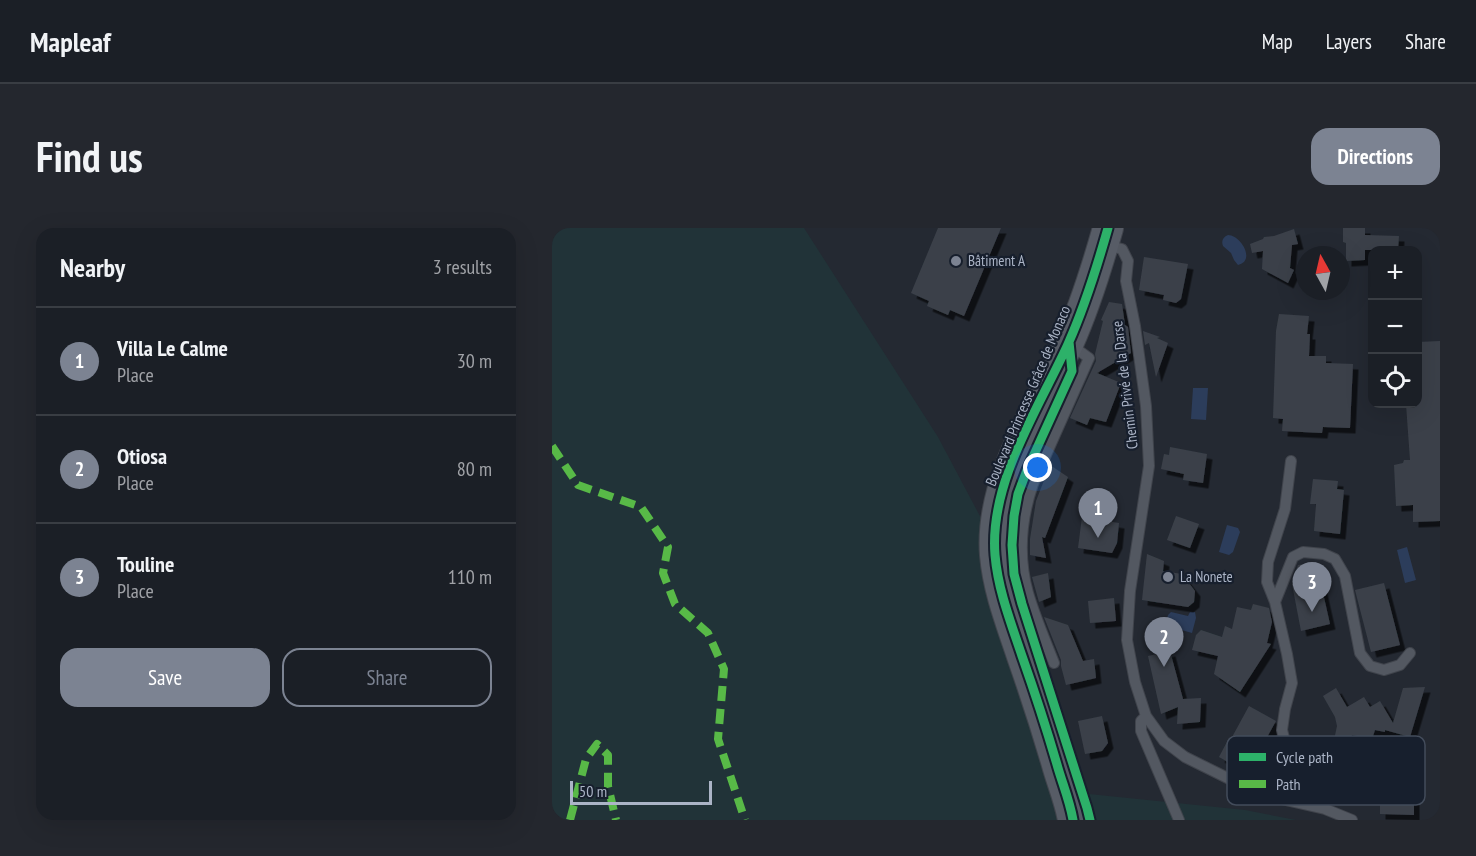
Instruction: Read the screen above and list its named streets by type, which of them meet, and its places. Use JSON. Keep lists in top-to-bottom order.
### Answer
{
  "streets": {
    "main road": ["Boulevard Princesse Grâce de Monaco"],
    "lane": ["Chemin Privé de la Darse"]
  },
  "crossings": [
    ["Chemin Privé de la Darse", "Boulevard Princesse Grâce de Monaco"]
  ],
  "places": ["Bâtiment A", "La Nonete"],
  "legend": ["Cycle path", "Path"],
  "scale_bar": "50 m",
  "north": "top",
  "page": {
    "header": "Mapleaf",
    "nav": ["Map", "Layers", "Share"],
    "buttons": [
      "Directions",
      ["Save", "Share"]
    ],
    "title": "Find us",
    "heading": ["Nearby", "3 results"],
    "map_buttons": ["+", "−"],
    "list": [
      {
        "mark": "1",
        "name": "Villa Le Calme",
        "note": "Place",
        "value": "30 m"
      },
      {
        "mark": "2",
        "name": "Otiosa",
        "note": "Place",
        "value": "80 m"
      },
      {
        "mark": "3",
        "name": "Touline",
        "note": "Place",
        "value": "110 m"
      }
    ],
    "pins": ["1", "3", "2"],
    "scale": "50 m"
  }
}
